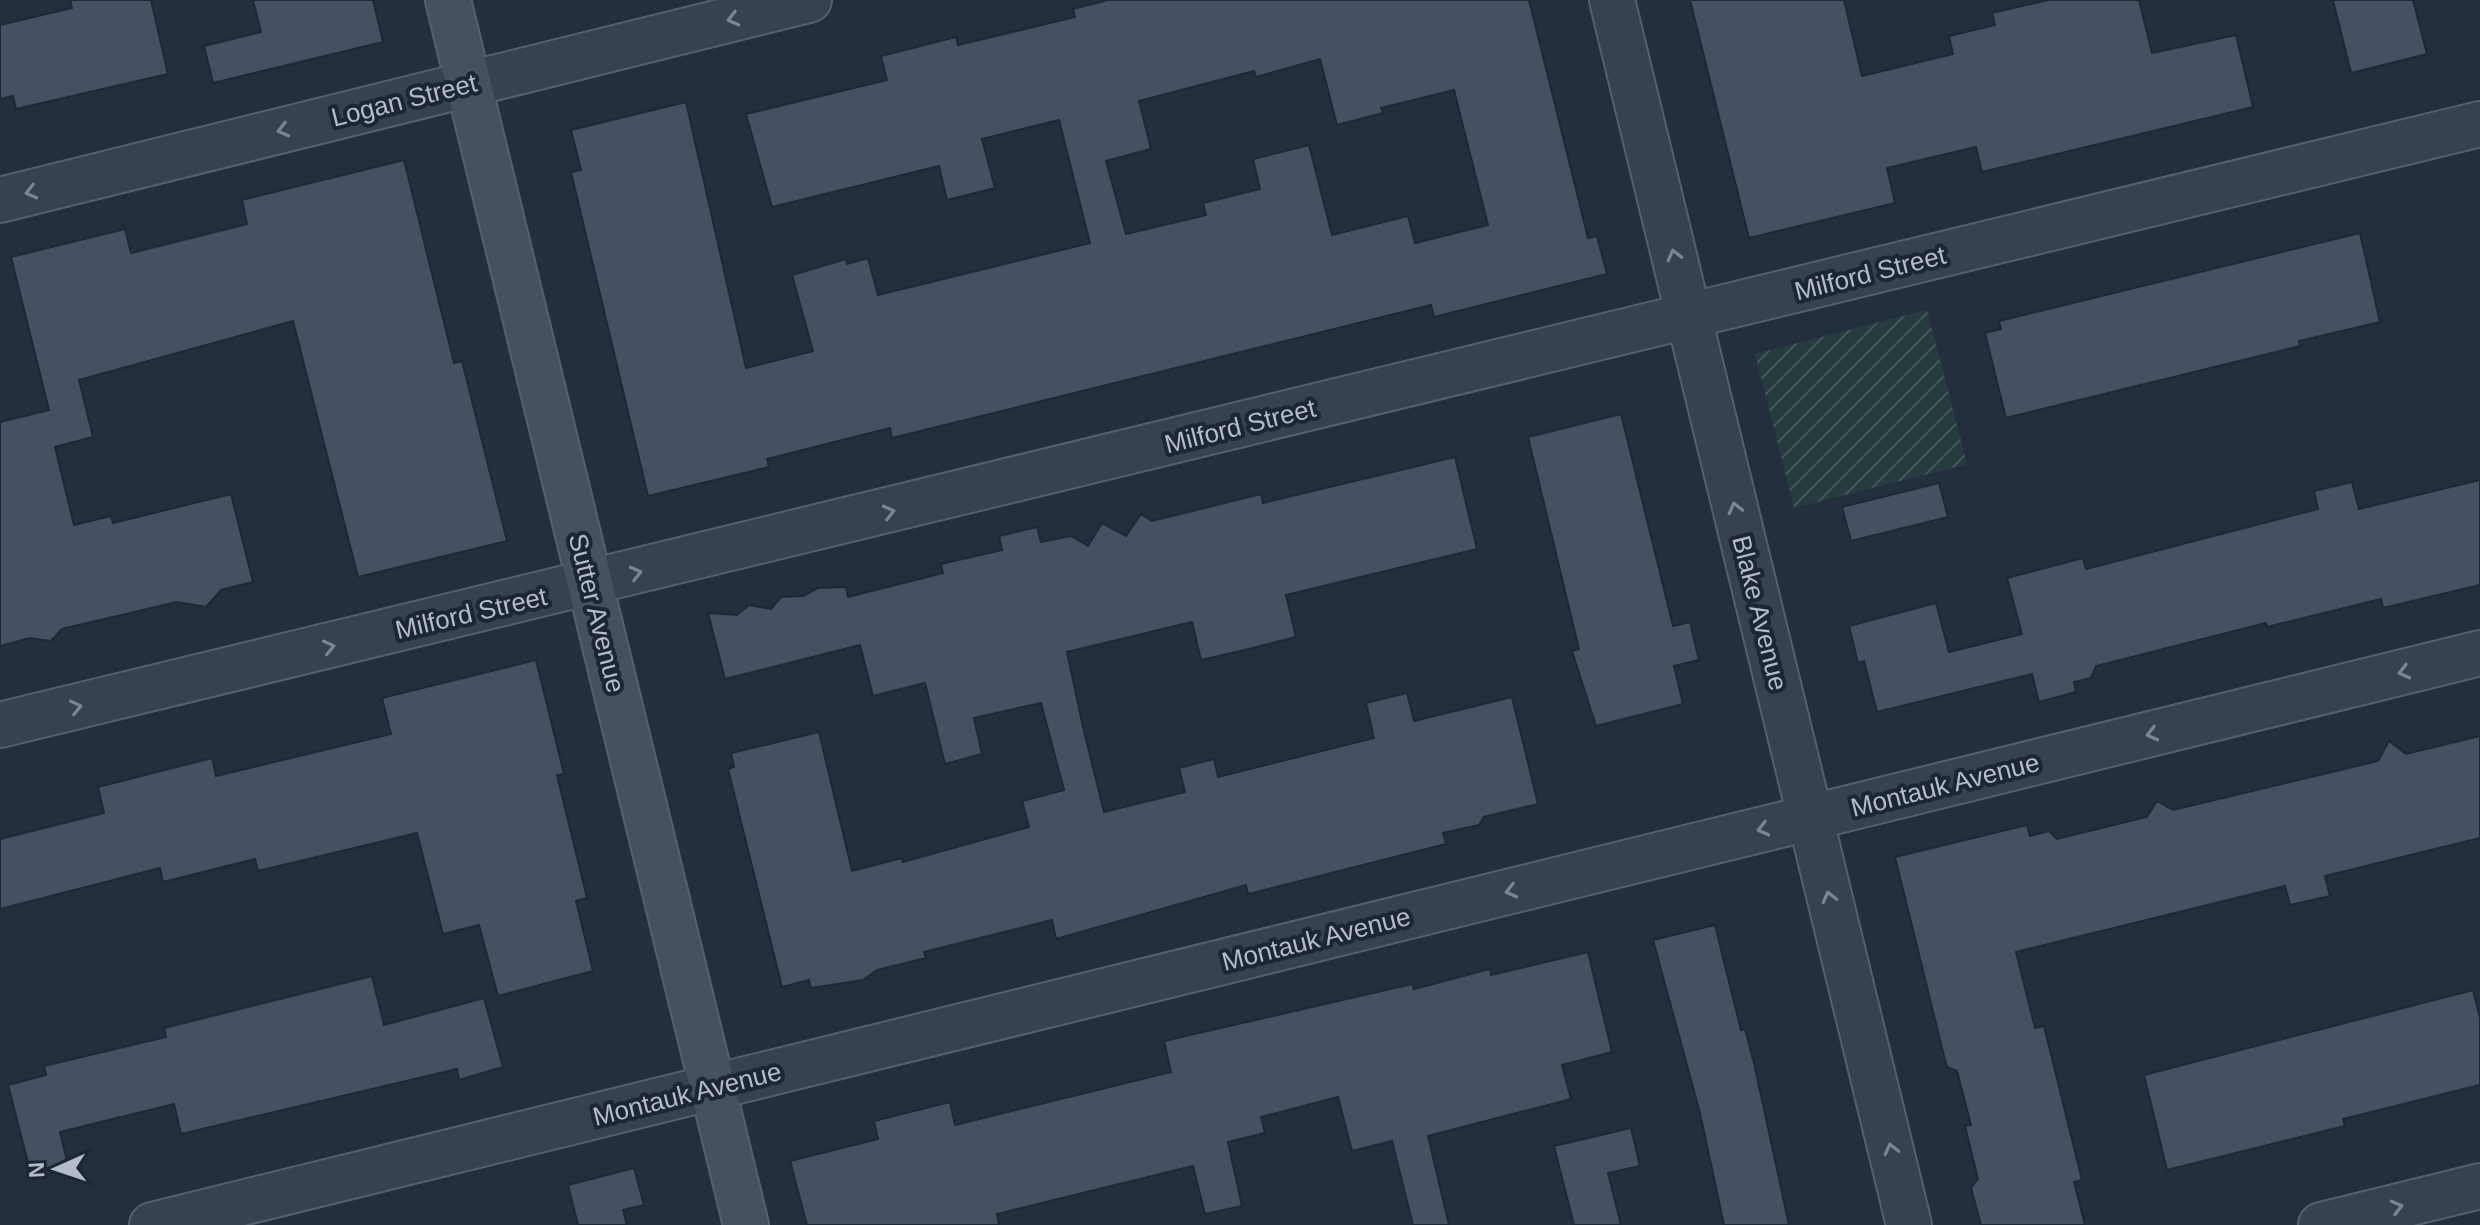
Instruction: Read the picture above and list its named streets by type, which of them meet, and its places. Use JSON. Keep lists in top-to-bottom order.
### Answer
{
  "streets": {
    "street": [
      "Logan Street",
      "Milford Street",
      "Sutter Avenue",
      "Blake Avenue",
      "Montauk Avenue"
    ]
  },
  "crossings": [
    ["Logan Street", "Sutter Avenue"],
    ["Milford Street", "Sutter Avenue"],
    ["Milford Street", "Blake Avenue"],
    ["Sutter Avenue", "Montauk Avenue"],
    ["Blake Avenue", "Montauk Avenue"]
  ],
  "one_way": [
    "Logan Street",
    "Milford Street",
    "Blake Avenue",
    "Montauk Avenue"
  ],
  "north": "left"
}
